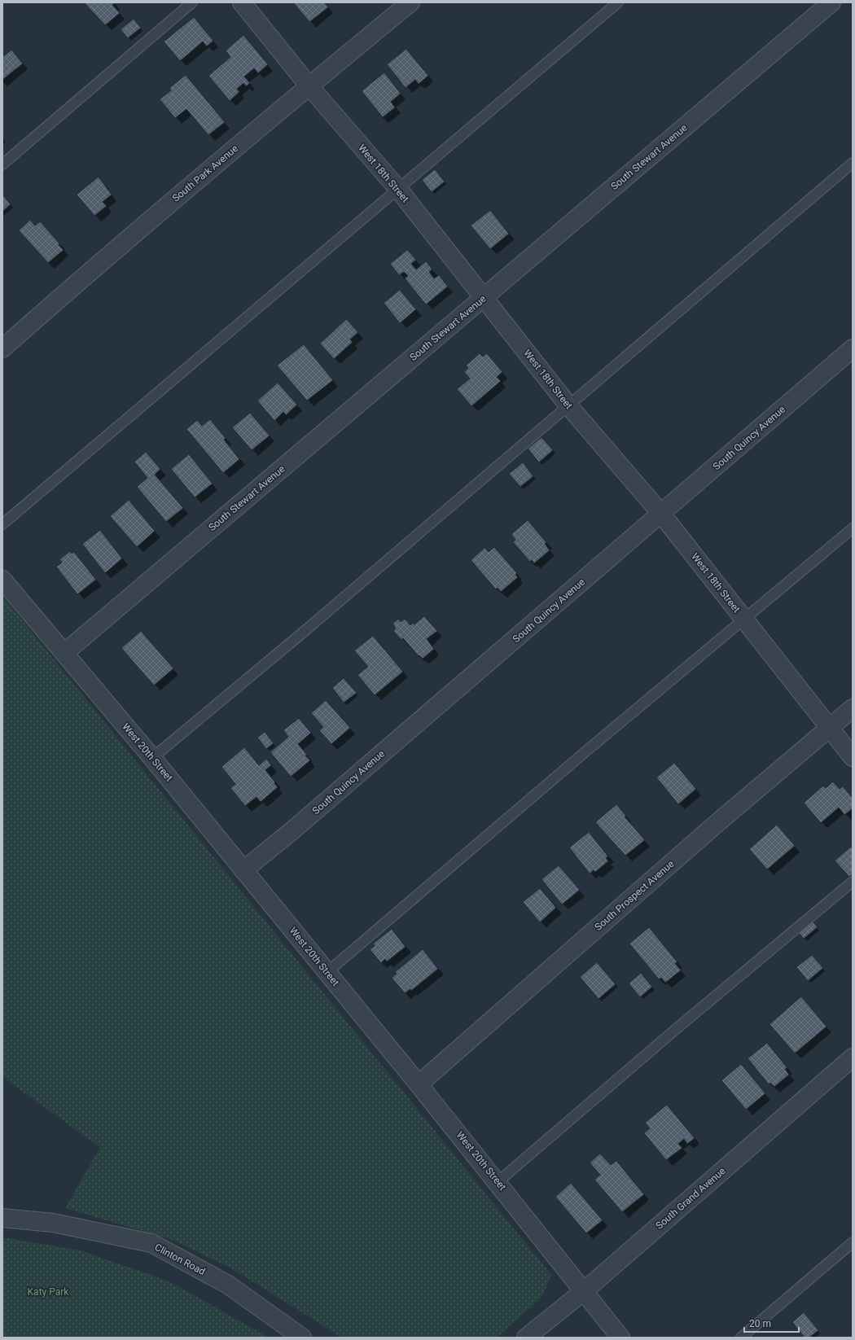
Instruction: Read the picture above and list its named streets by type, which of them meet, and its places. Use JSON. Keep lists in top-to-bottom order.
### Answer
{
  "streets": {
    "street": [
      "South Stewart Avenue",
      "South Park Avenue",
      "West 18th Street",
      "South Quincy Avenue",
      "West 20th Street",
      "South Prospect Avenue",
      "South Grand Avenue",
      "Clinton Road"
    ]
  },
  "crossings": [
    ["South Stewart Avenue", "West 18th Street"],
    ["South Stewart Avenue", "West 20th Street"],
    ["South Park Avenue", "West 18th Street"],
    ["West 18th Street", "South Quincy Avenue"],
    ["West 18th Street", "South Prospect Avenue"],
    ["South Quincy Avenue", "West 20th Street"],
    ["West 20th Street", "South Prospect Avenue"],
    ["West 20th Street", "South Grand Avenue"]
  ],
  "parks": ["Katy Park"],
  "scale_bar": "20 m"
}
